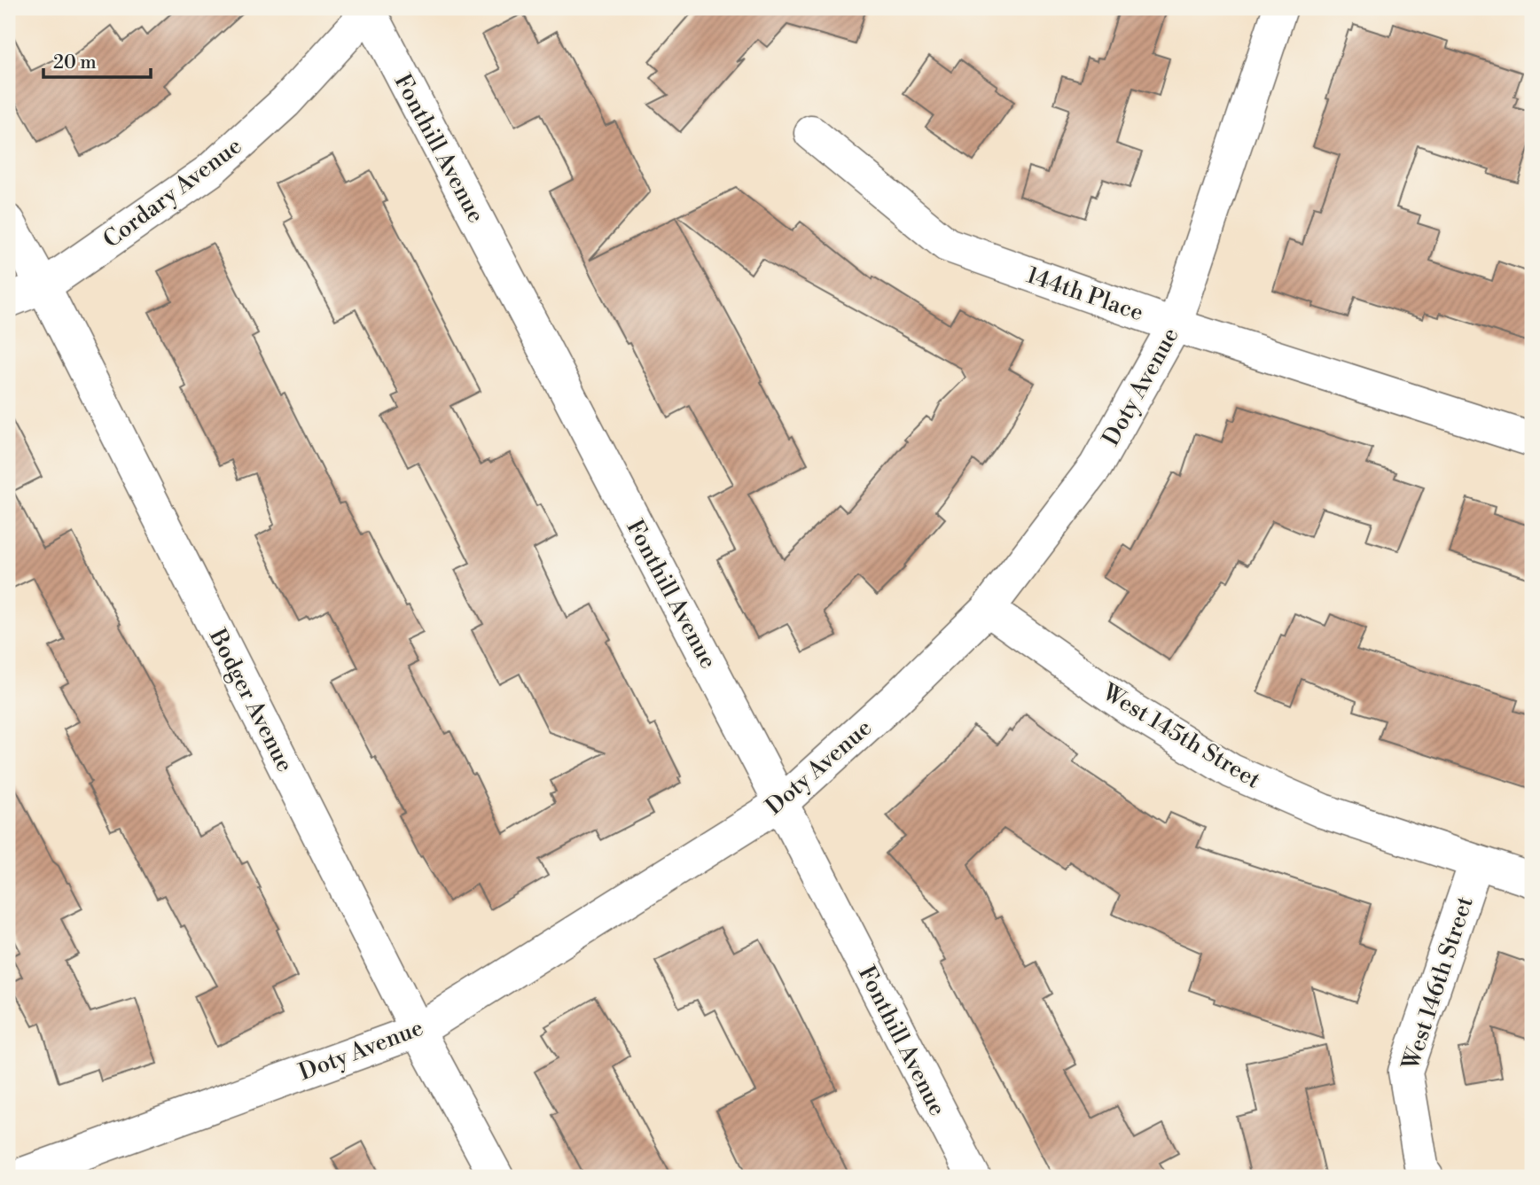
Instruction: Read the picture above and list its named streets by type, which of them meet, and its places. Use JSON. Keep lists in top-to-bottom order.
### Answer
{
  "streets": {
    "street": [
      "Fonthill Avenue",
      "Cordary Avenue",
      "144th Place",
      "Doty Avenue",
      "Bodger Avenue",
      "West 145th Street",
      "West 146th Street"
    ]
  },
  "crossings": [
    ["Fonthill Avenue", "Cordary Avenue"],
    ["Fonthill Avenue", "Doty Avenue"],
    ["Cordary Avenue", "Bodger Avenue"],
    ["144th Place", "Doty Avenue"],
    ["Doty Avenue", "Bodger Avenue"],
    ["Doty Avenue", "West 145th Street"],
    ["West 145th Street", "West 146th Street"]
  ],
  "scale_bar": "20 m"
}
